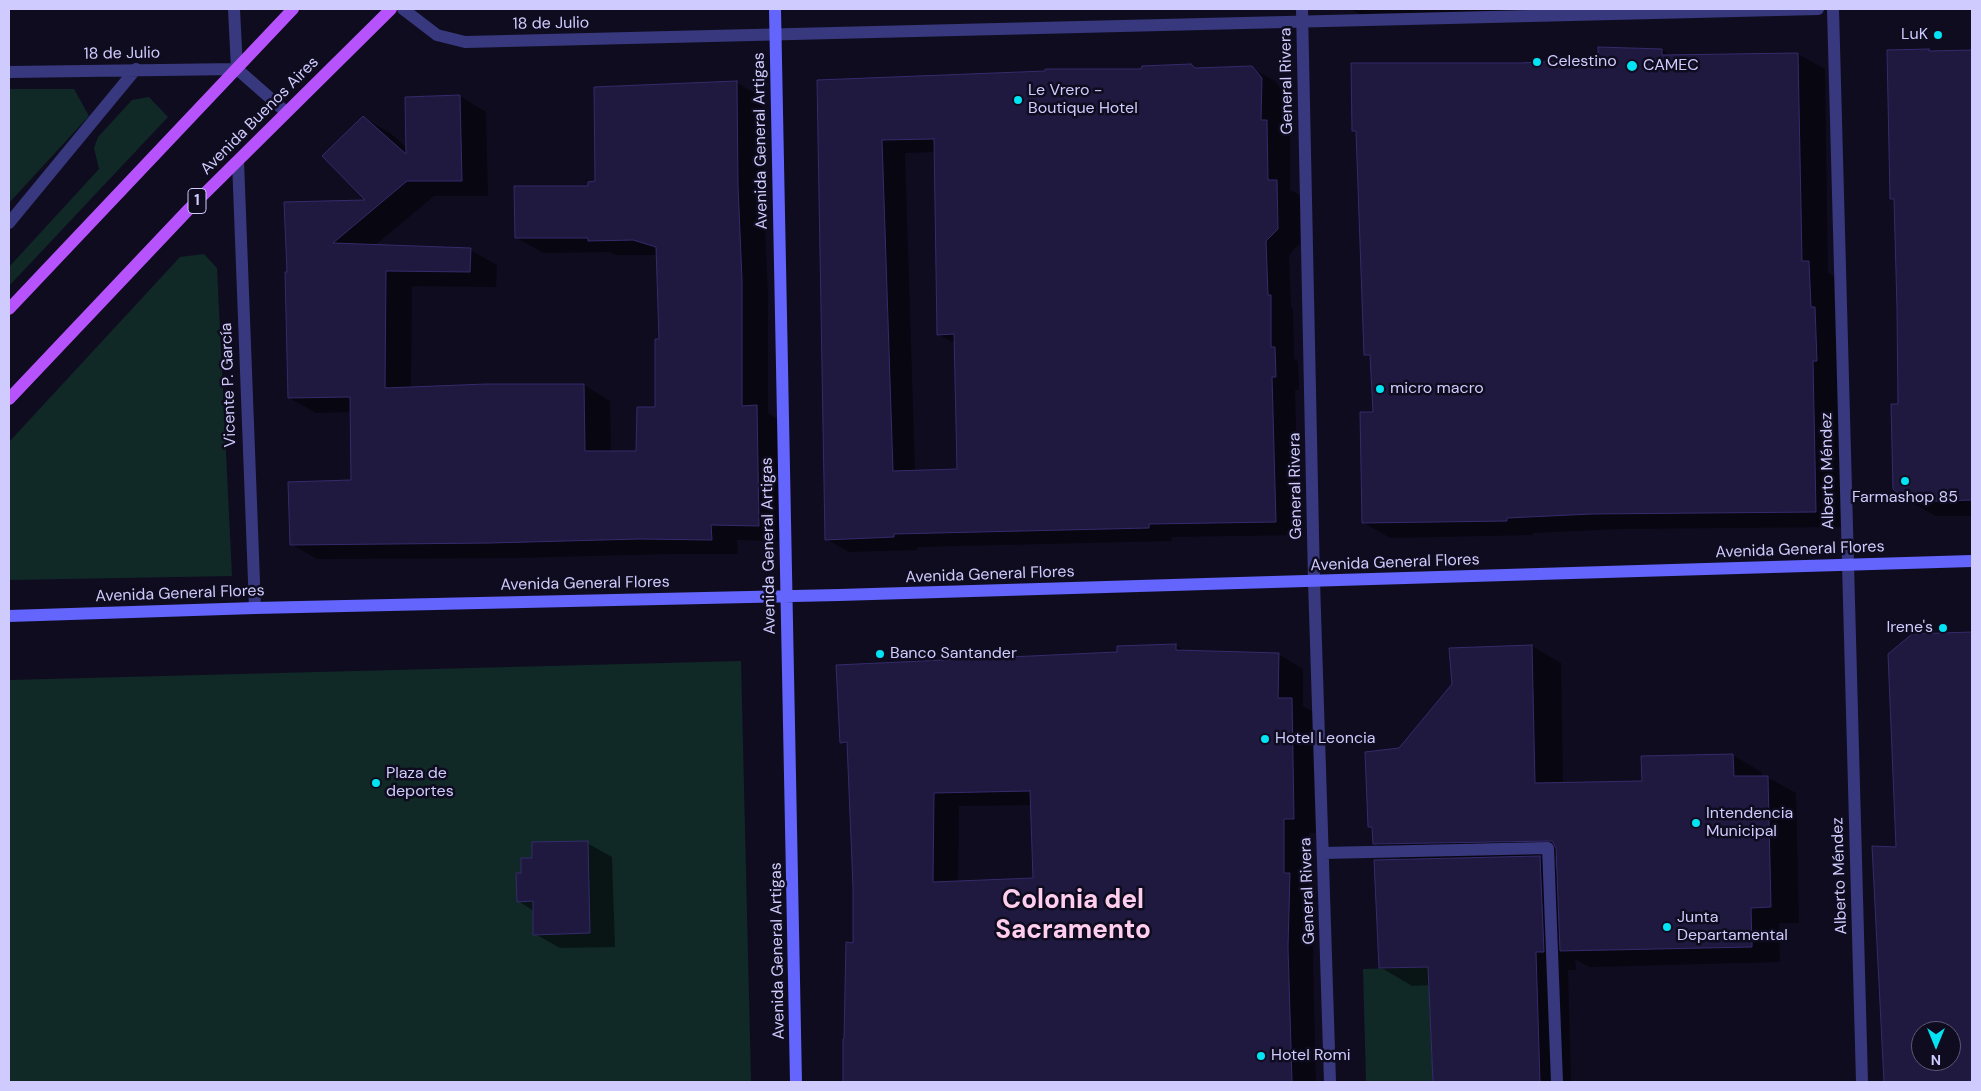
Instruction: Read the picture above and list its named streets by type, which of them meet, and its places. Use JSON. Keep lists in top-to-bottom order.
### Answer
{
  "streets": {
    "main road": ["Avenida Buenos Aires", "1"],
    "street": [
      "18 de Julio",
      "General Rivera",
      "Avenida General Artigas",
      "Vicente P. García",
      "Alberto Méndez",
      "Avenida General Flores"
    ]
  },
  "crossings": [
    ["18 de Julio", "General Rivera"],
    ["18 de Julio", "Avenida General Artigas"],
    ["General Rivera", "Avenida General Flores"],
    ["Avenida Buenos Aires", "Vicente P. García"],
    ["Avenida General Artigas", "Avenida General Flores"],
    ["Vicente P. García", "Avenida General Flores"],
    ["Alberto Méndez", "Avenida General Flores"]
  ],
  "districts": ["Colonia del Sacramento"],
  "places": [
    "LuK",
    "Celestino",
    "CAMEC",
    "Le Vrero - Boutique Hotel",
    "micro macro",
    "Farmashop 85",
    "Irene's",
    "Banco Santander",
    "Hotel Leoncia",
    "Plaza de deportes",
    "Intendencia Municipal",
    "Junta Departamental",
    "Hotel Romi"
  ],
  "north": "bottom"
}
